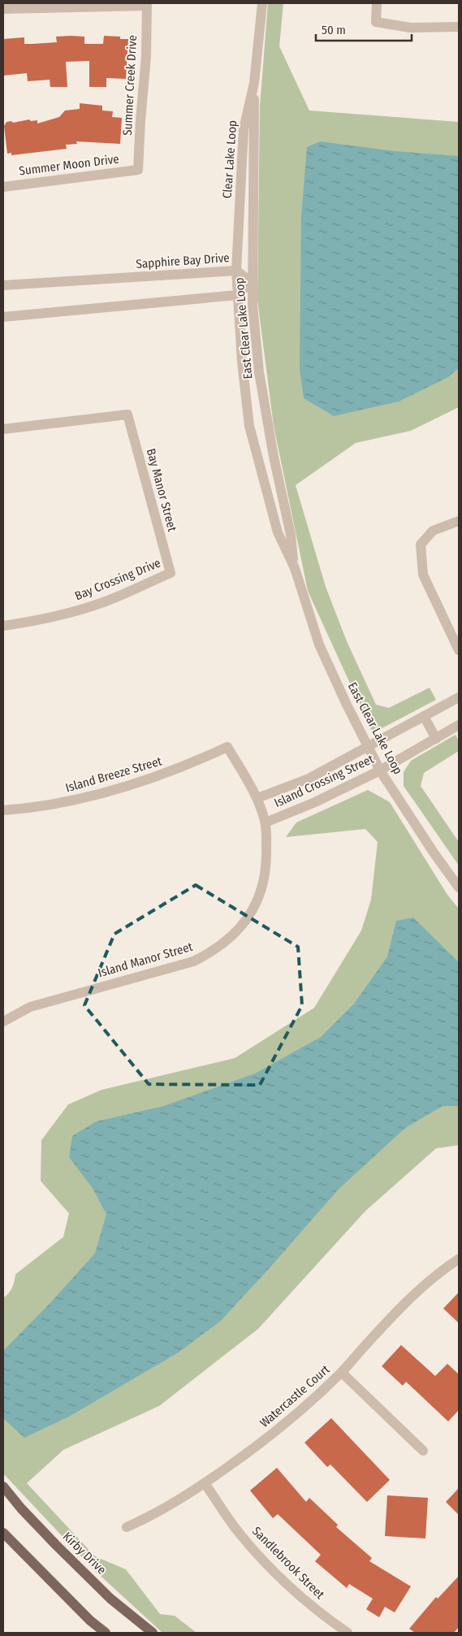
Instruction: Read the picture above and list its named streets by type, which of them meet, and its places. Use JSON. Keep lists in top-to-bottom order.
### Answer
{
  "streets": {
    "main road": ["Kirby Drive"],
    "street": [
      "Summer Creek Drive",
      "Clear Lake Loop",
      "Summer Moon Drive",
      "Sapphire Bay Drive",
      "East Clear Lake Loop",
      "Bay Manor Street",
      "Bay Crossing Drive",
      "Island Breeze Street",
      "Island Crossing Street",
      "Island Manor Street",
      "Watercastle Court",
      "Sandlebrook Street"
    ]
  },
  "crossings": [
    ["Summer Creek Drive", "Summer Moon Drive"],
    ["Clear Lake Loop", "Sapphire Bay Drive"],
    ["Clear Lake Loop", "East Clear Lake Loop"],
    ["Sapphire Bay Drive", "East Clear Lake Loop"],
    ["East Clear Lake Loop", "Island Crossing Street"],
    ["Bay Manor Street", "Bay Crossing Drive"],
    ["Island Breeze Street", "Island Manor Street"],
    ["Island Crossing Street", "Island Manor Street"],
    ["Watercastle Court", "Sandlebrook Street"]
  ],
  "scale_bar": "50 m"
}
